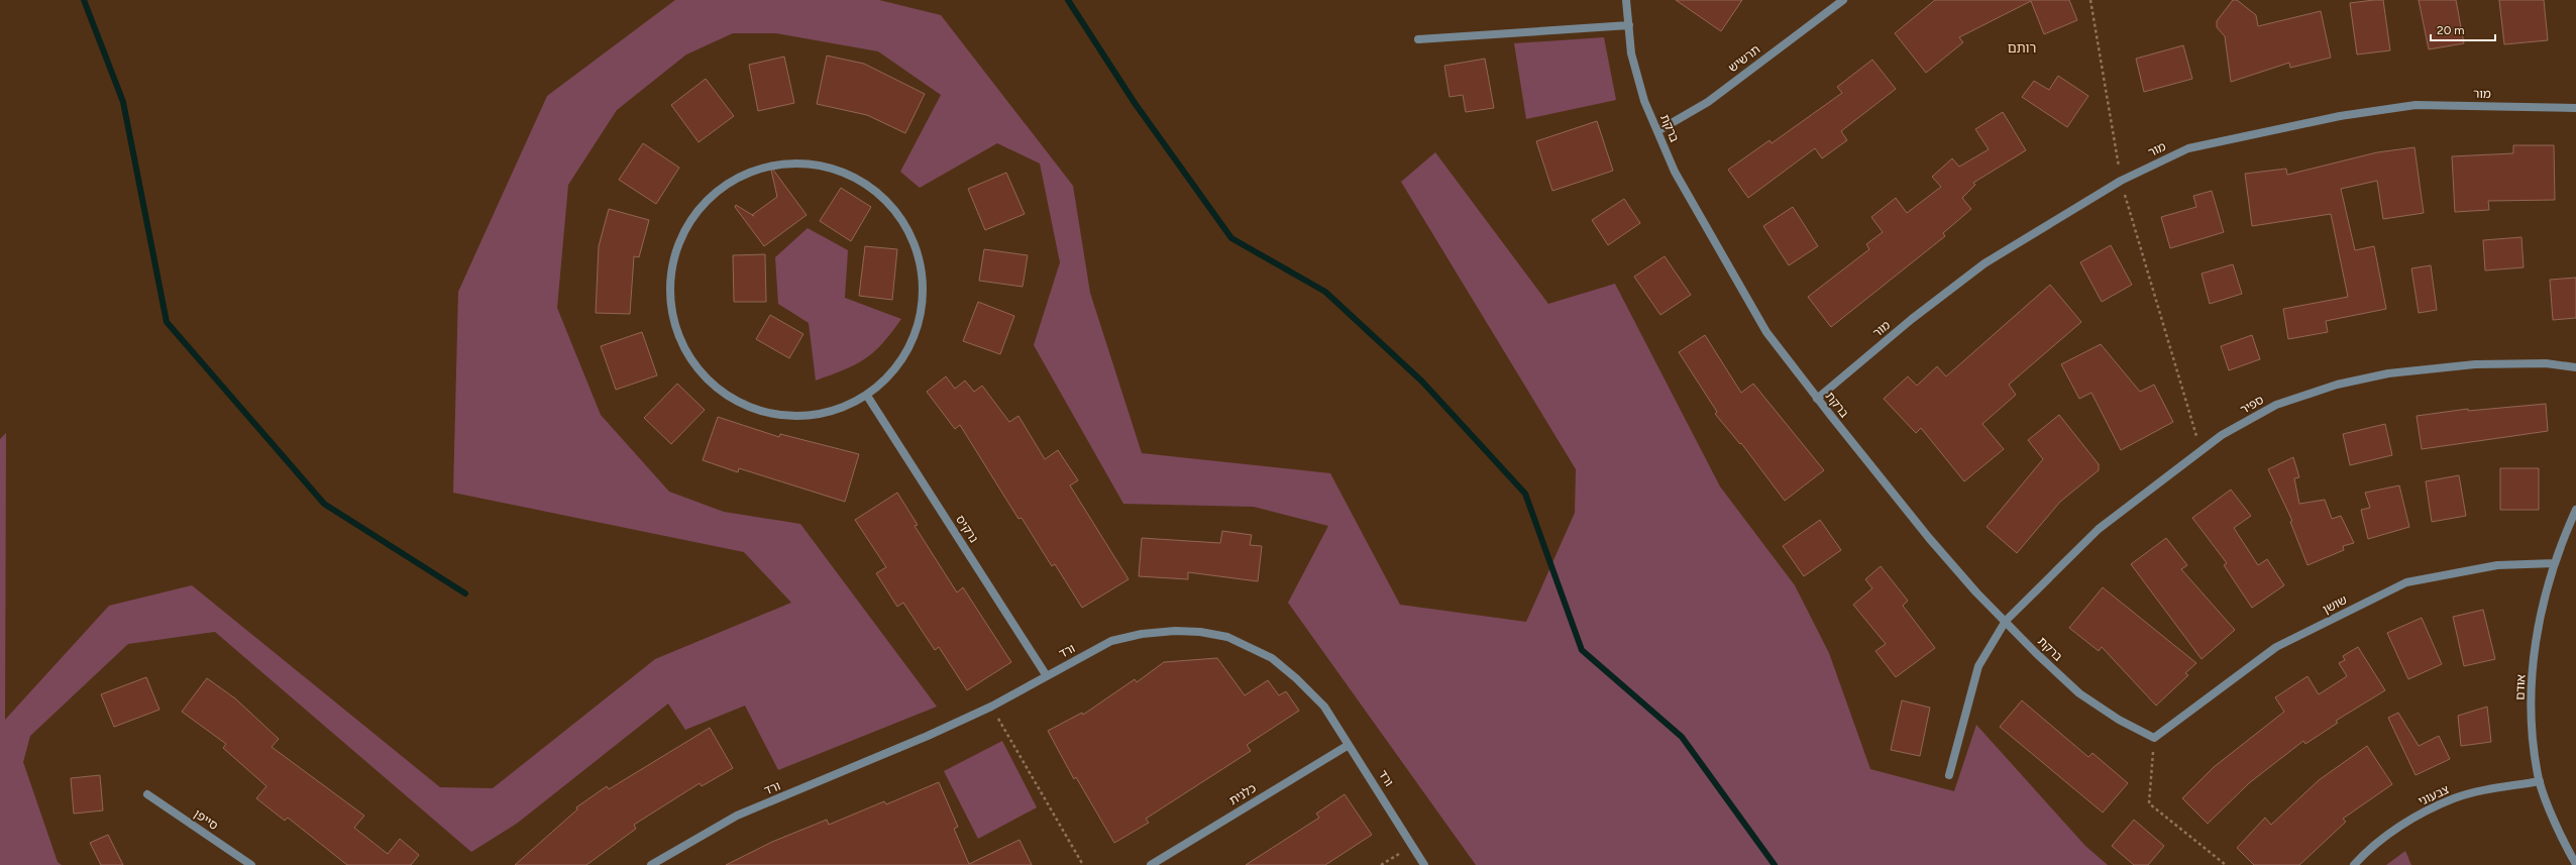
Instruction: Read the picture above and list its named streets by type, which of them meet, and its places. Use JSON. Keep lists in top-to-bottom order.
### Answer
{
  "streets": {
    "street": [
      "תרשיש",
      "מור",
      "ברקת",
      "ספיר",
      "נרקיס",
      "שושן",
      "ורד",
      "אודם",
      "כלנית",
      "צבעוני",
      "סייפן"
    ]
  },
  "crossings": [
    ["תרשיש", "ברקת"],
    ["מור", "ברקת"],
    ["ברקת", "ספיר"],
    ["ברקת", "שושן"],
    ["נרקיס", "ורד"],
    ["שושן", "אודם"],
    ["ורד", "כלנית"],
    ["אודם", "צבעוני"]
  ],
  "districts": ["רותם"],
  "scale_bar": "20 m"
}
